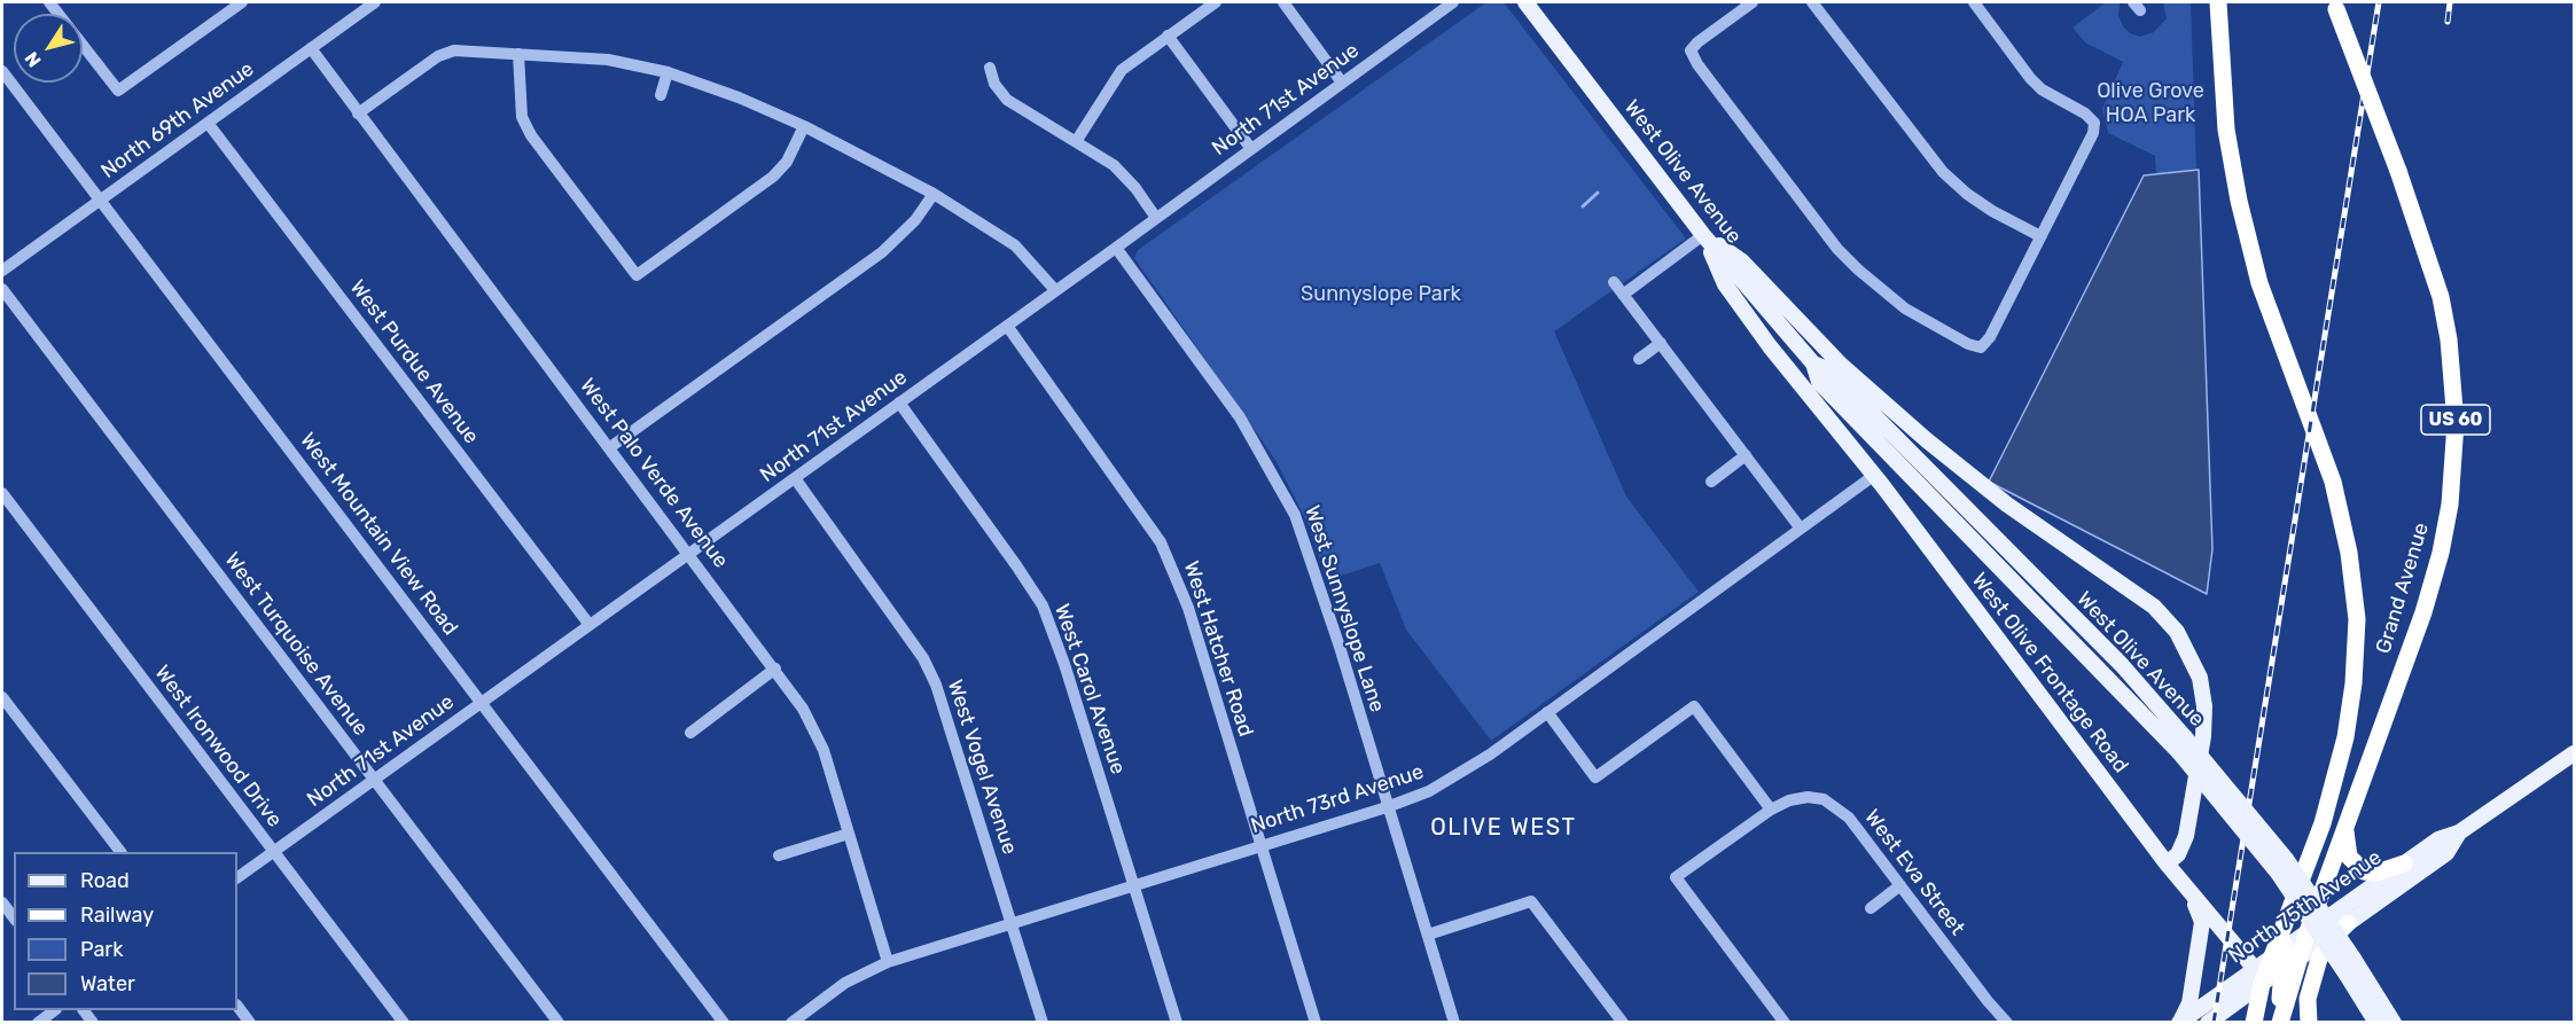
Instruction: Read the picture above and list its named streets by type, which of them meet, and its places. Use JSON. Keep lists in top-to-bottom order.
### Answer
{
  "streets": {
    "highway": ["US 60", "Grand Avenue"],
    "main road": ["West Olive Avenue", "West Olive Frontage Road", "North 75th Avenue"],
    "street": [
      "North 71st Avenue",
      "North 69th Avenue",
      "West Purdue Avenue",
      "West Palo Verde Avenue",
      "West Mountain View Road",
      "West Sunnyslope Lane",
      "West Turquoise Avenue",
      "West Hatcher Road",
      "West Carol Avenue",
      "West Ironwood Drive",
      "West Vogel Avenue",
      "North 73rd Avenue",
      "West Eva Street"
    ]
  },
  "crossings": [
    ["North 71st Avenue", "West Purdue Avenue"],
    ["North 71st Avenue", "West Palo Verde Avenue"],
    ["North 71st Avenue", "West Mountain View Road"],
    ["North 71st Avenue", "West Sunnyslope Lane"],
    ["North 71st Avenue", "West Turquoise Avenue"],
    ["North 71st Avenue", "West Hatcher Road"],
    ["North 71st Avenue", "West Carol Avenue"],
    ["North 71st Avenue", "West Ironwood Drive"],
    ["North 71st Avenue", "West Vogel Avenue"],
    ["North 69th Avenue", "West Purdue Avenue"],
    ["North 69th Avenue", "West Palo Verde Avenue"],
    ["North 69th Avenue", "West Mountain View Road"],
    ["West Olive Avenue", "West Olive Frontage Road"],
    ["West Palo Verde Avenue", "North 73rd Avenue"],
    ["Grand Avenue", "West Olive Frontage Road"],
    ["Grand Avenue", "North 75th Avenue"],
    ["West Sunnyslope Lane", "North 73rd Avenue"],
    ["West Hatcher Road", "North 73rd Avenue"],
    ["West Olive Frontage Road", "North 73rd Avenue"],
    ["West Olive Frontage Road", "North 75th Avenue"],
    ["West Carol Avenue", "North 73rd Avenue"],
    ["West Vogel Avenue", "North 73rd Avenue"]
  ],
  "districts": ["OLIVE WEST"],
  "parks": ["Olive Grove HOA Park", "Sunnyslope Park"],
  "legend": [
    "Road",
    "Railway",
    "Park",
    "Water"
  ],
  "north": "bottom left"
}
